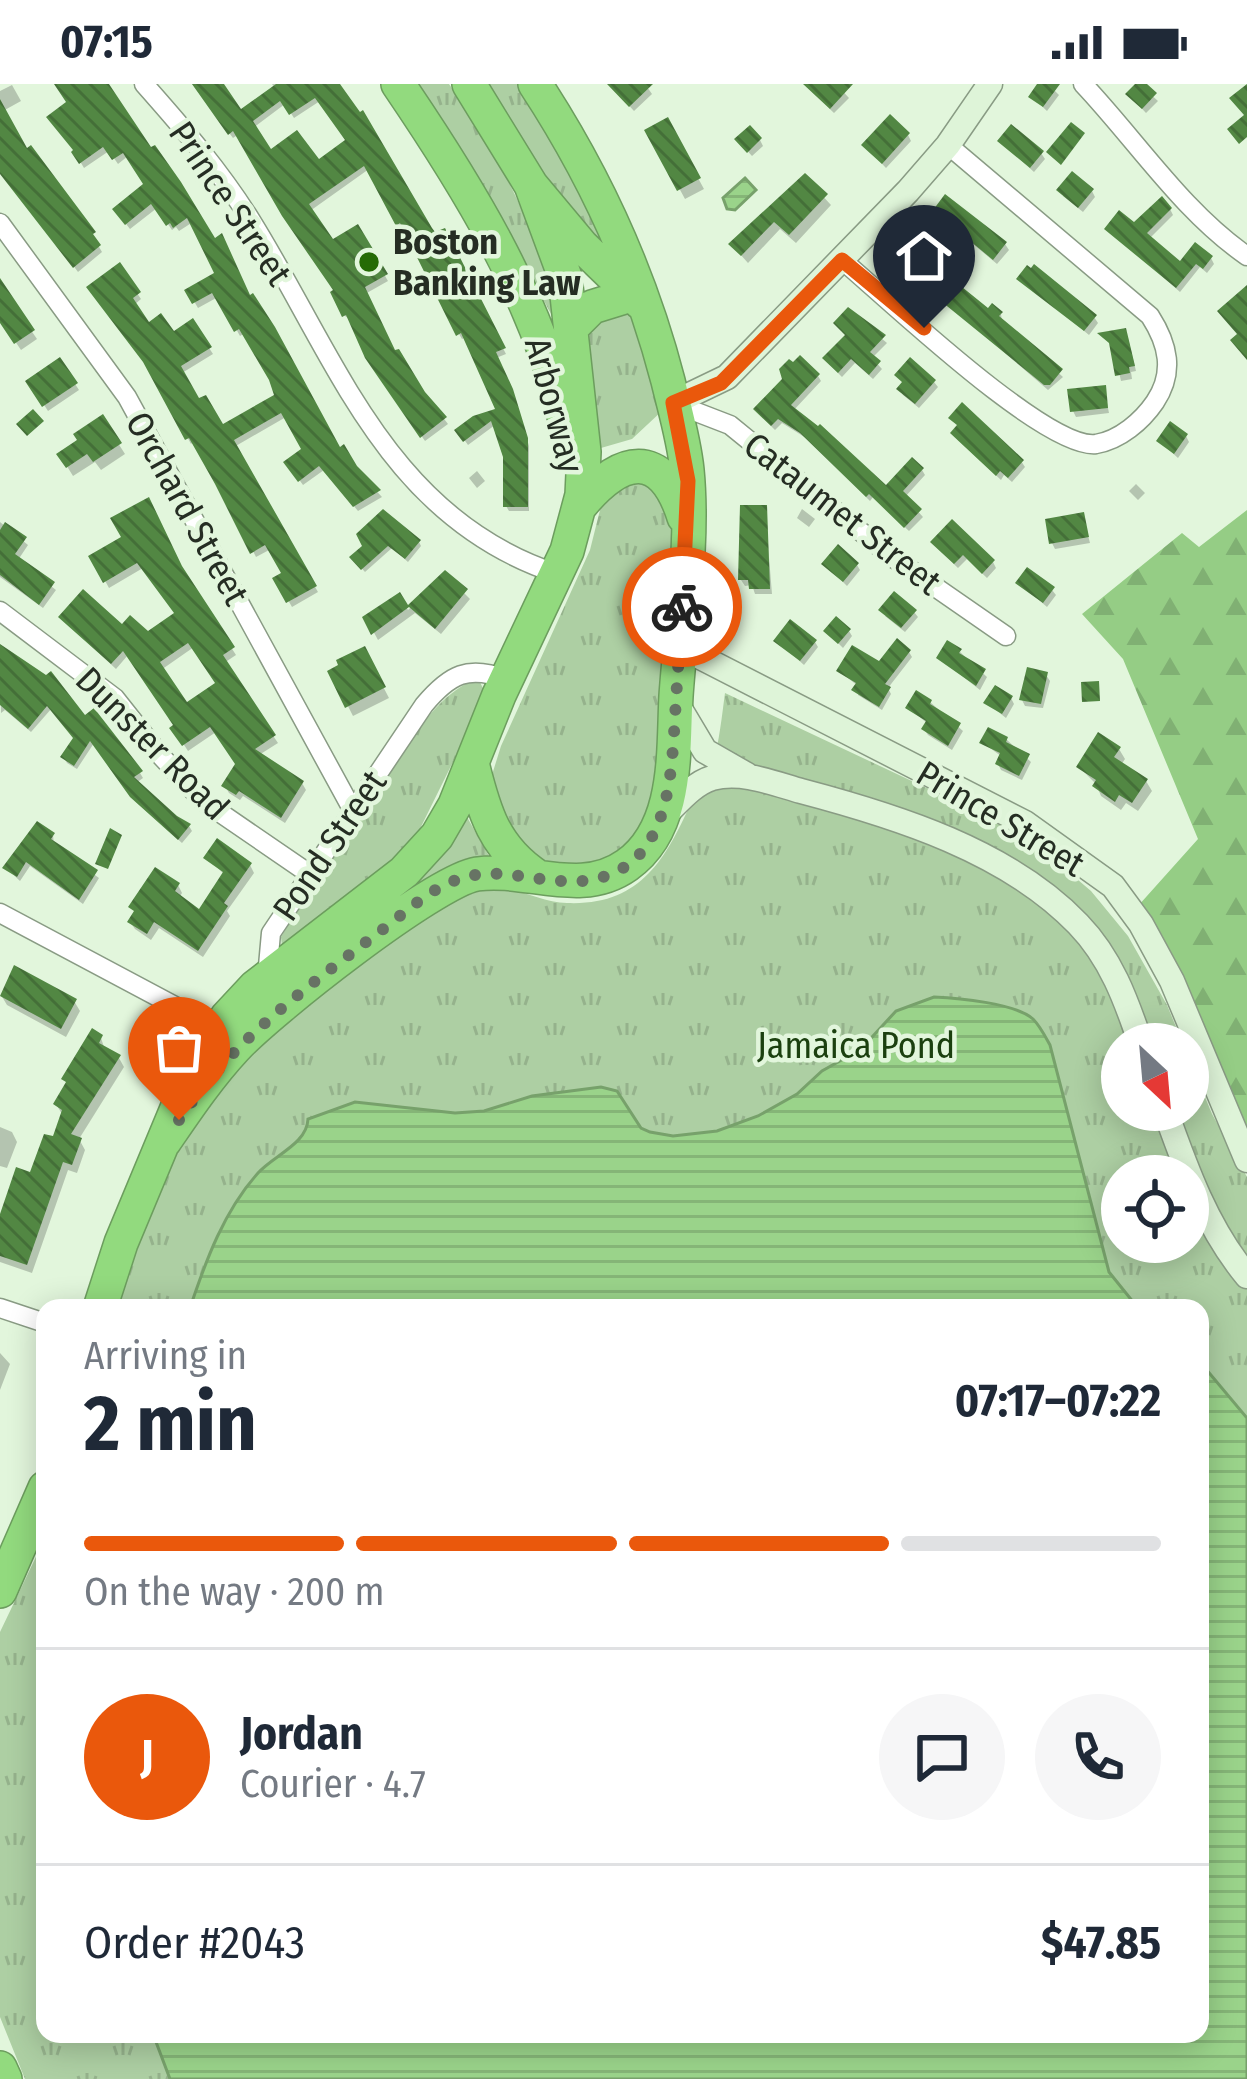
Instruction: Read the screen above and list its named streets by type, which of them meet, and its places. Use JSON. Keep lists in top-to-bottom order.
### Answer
{
  "streets": {
    "highway": ["Arborway"],
    "main road": ["Prince Street"],
    "street": [
      "Orchard Street",
      "Cataumet Street",
      "Dunster Road",
      "Pond Street"
    ]
  },
  "crossings": [
    ["Prince Street", "Arborway"],
    ["Arborway", "Cataumet Street"],
    ["Orchard Street", "Pond Street"],
    ["Dunster Road", "Pond Street"]
  ],
  "parks": ["Jamaica Pond"],
  "places": ["Boston Banking Law"],
  "north": "bottom right",
  "page": {
    "status": "07:15",
    "heading": ["2 min", "Arriving in", "07:17–07:22"],
    "panel": [
      "Jordan",
      "Courier · 4.7",
      "Order #2043",
      "$47.85"
    ],
    "bar": "On the way · 200 m",
    "round": "J"
  }
}
